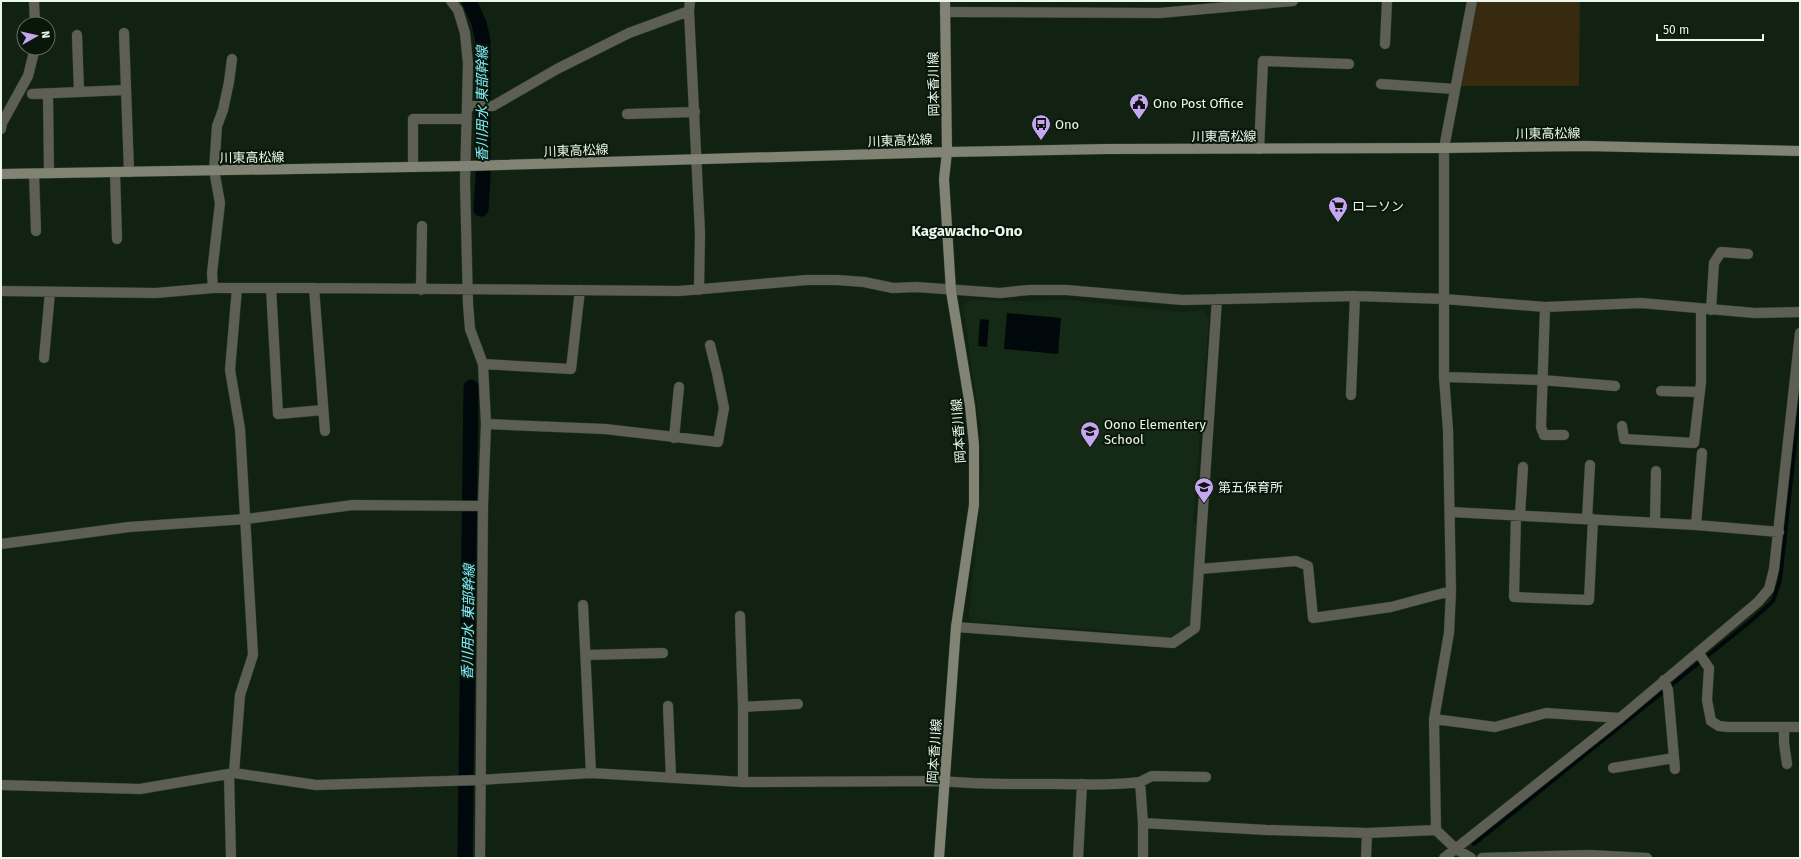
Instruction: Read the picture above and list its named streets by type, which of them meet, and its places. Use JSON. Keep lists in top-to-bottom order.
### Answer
{
  "streets": {
    "main road": ["岡本香川線", "川東高松線"]
  },
  "crossings": [
    ["岡本香川線", "川東高松線"]
  ],
  "districts": ["Kagawacho-Ono"],
  "water": ["香川用水 東部幹線"],
  "places": {
    "public building": ["Ono Post Office"],
    "bus stop": ["Ono"],
    "supermarket": ["ローソン"],
    "school or university": ["Oono Elementery School", "第五保育所"]
  },
  "scale_bar": "50 m",
  "north": "right"
}
